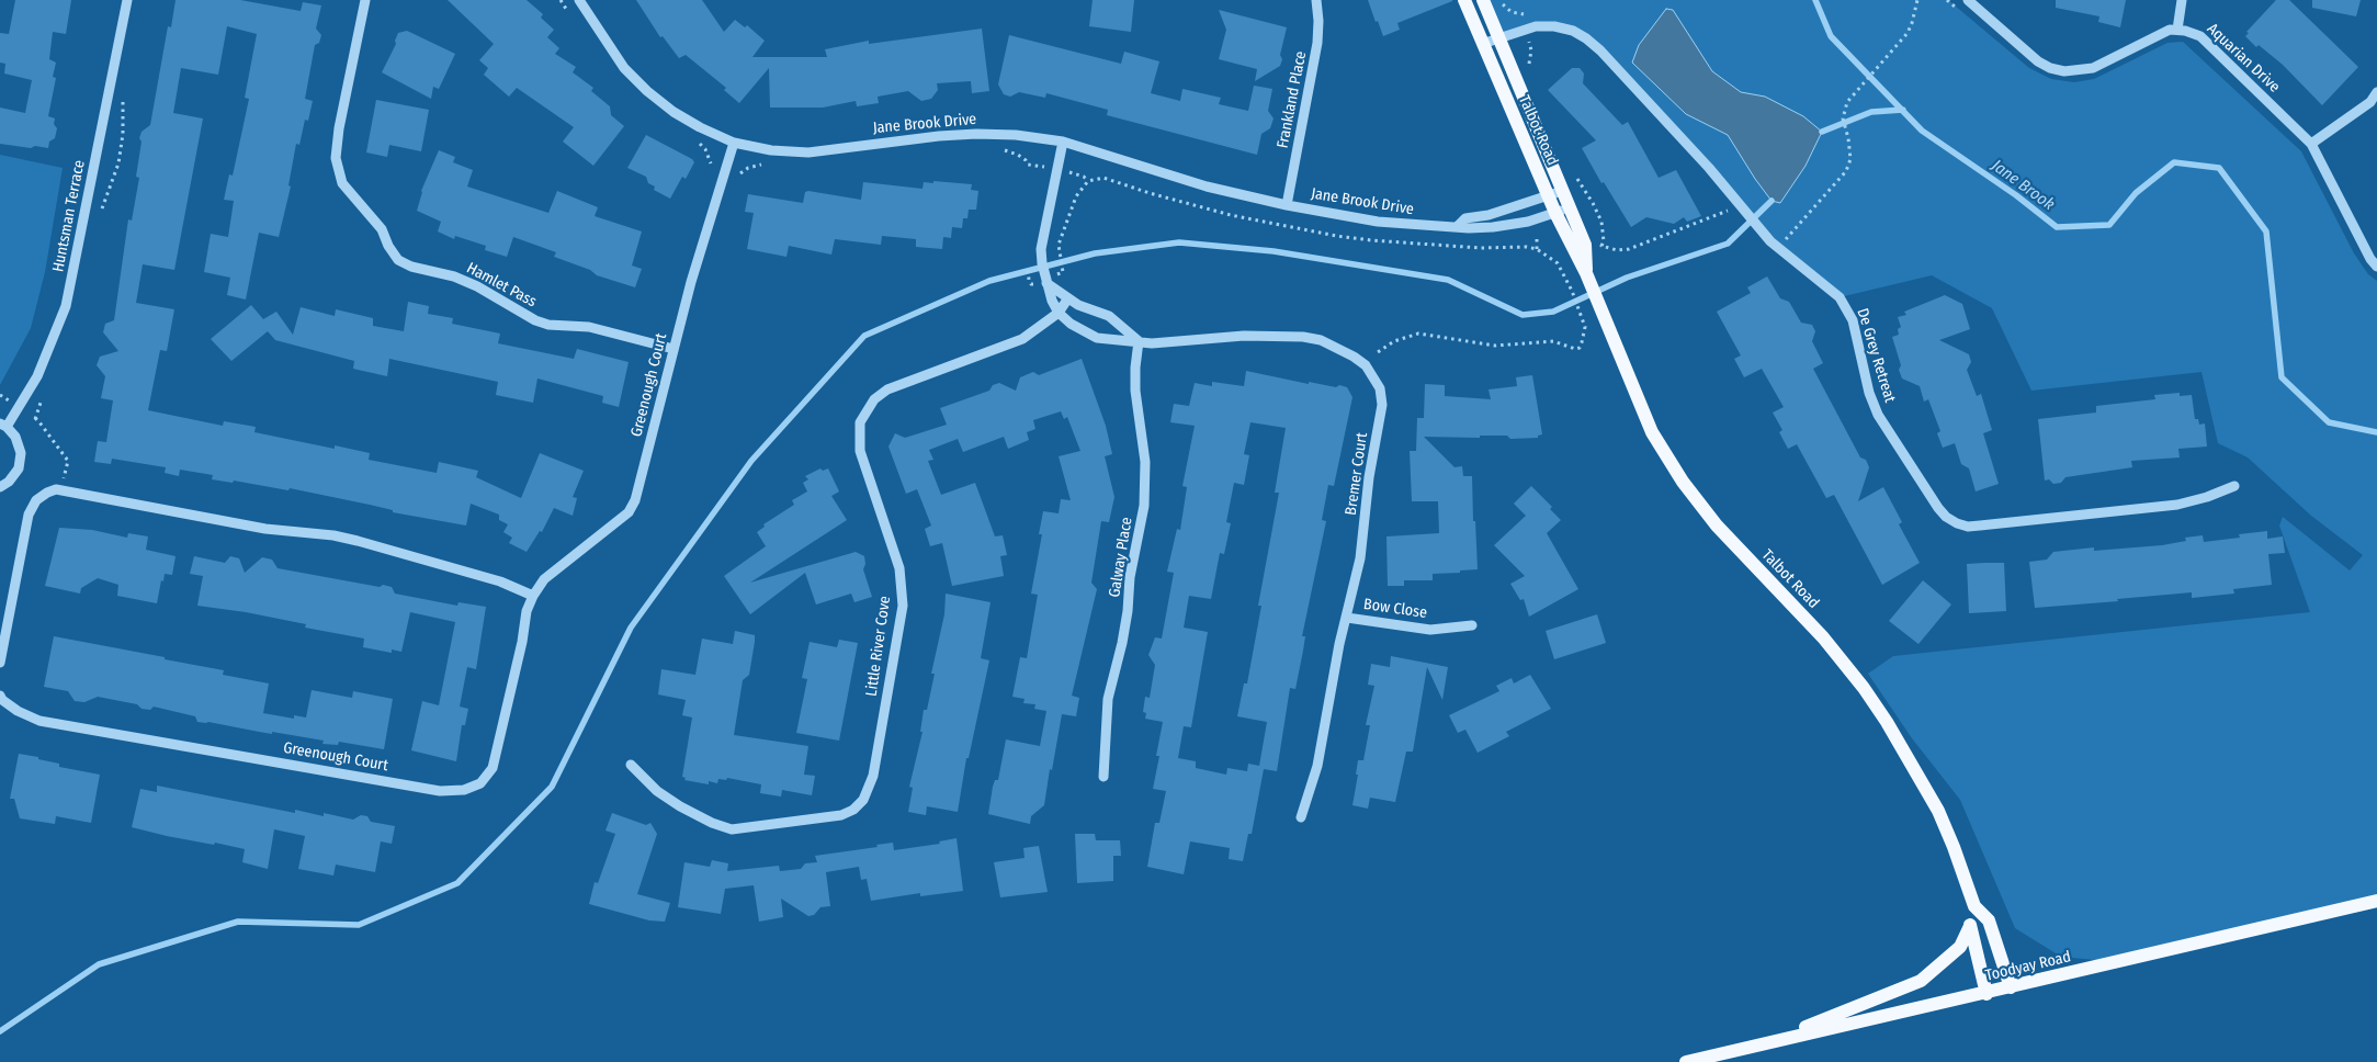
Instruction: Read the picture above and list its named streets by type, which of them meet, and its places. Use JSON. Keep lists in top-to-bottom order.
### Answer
{
  "streets": {
    "main road": ["Talbot Road", "Toodyay Road"],
    "street": [
      "Aquarian Drive",
      "Frankland Place",
      "Jane Brook Drive",
      "Huntsman Terrace",
      "Hamlet Pass",
      "De Grey Retreat",
      "Greenough Court",
      "Bremer Court",
      "Galway Place",
      "Bow Close",
      "Little River Cove"
    ]
  },
  "crossings": [
    ["Frankland Place", "Jane Brook Drive"],
    ["Jane Brook Drive", "Talbot Road"],
    ["Jane Brook Drive", "Greenough Court"],
    ["Jane Brook Drive", "Bremer Court"],
    ["Talbot Road", "De Grey Retreat"],
    ["Talbot Road", "Toodyay Road"],
    ["Hamlet Pass", "Greenough Court"],
    ["Bremer Court", "Galway Place"],
    ["Bremer Court", "Bow Close"],
    ["Bremer Court", "Little River Cove"]
  ],
  "water": ["Jane Brook"]
}
